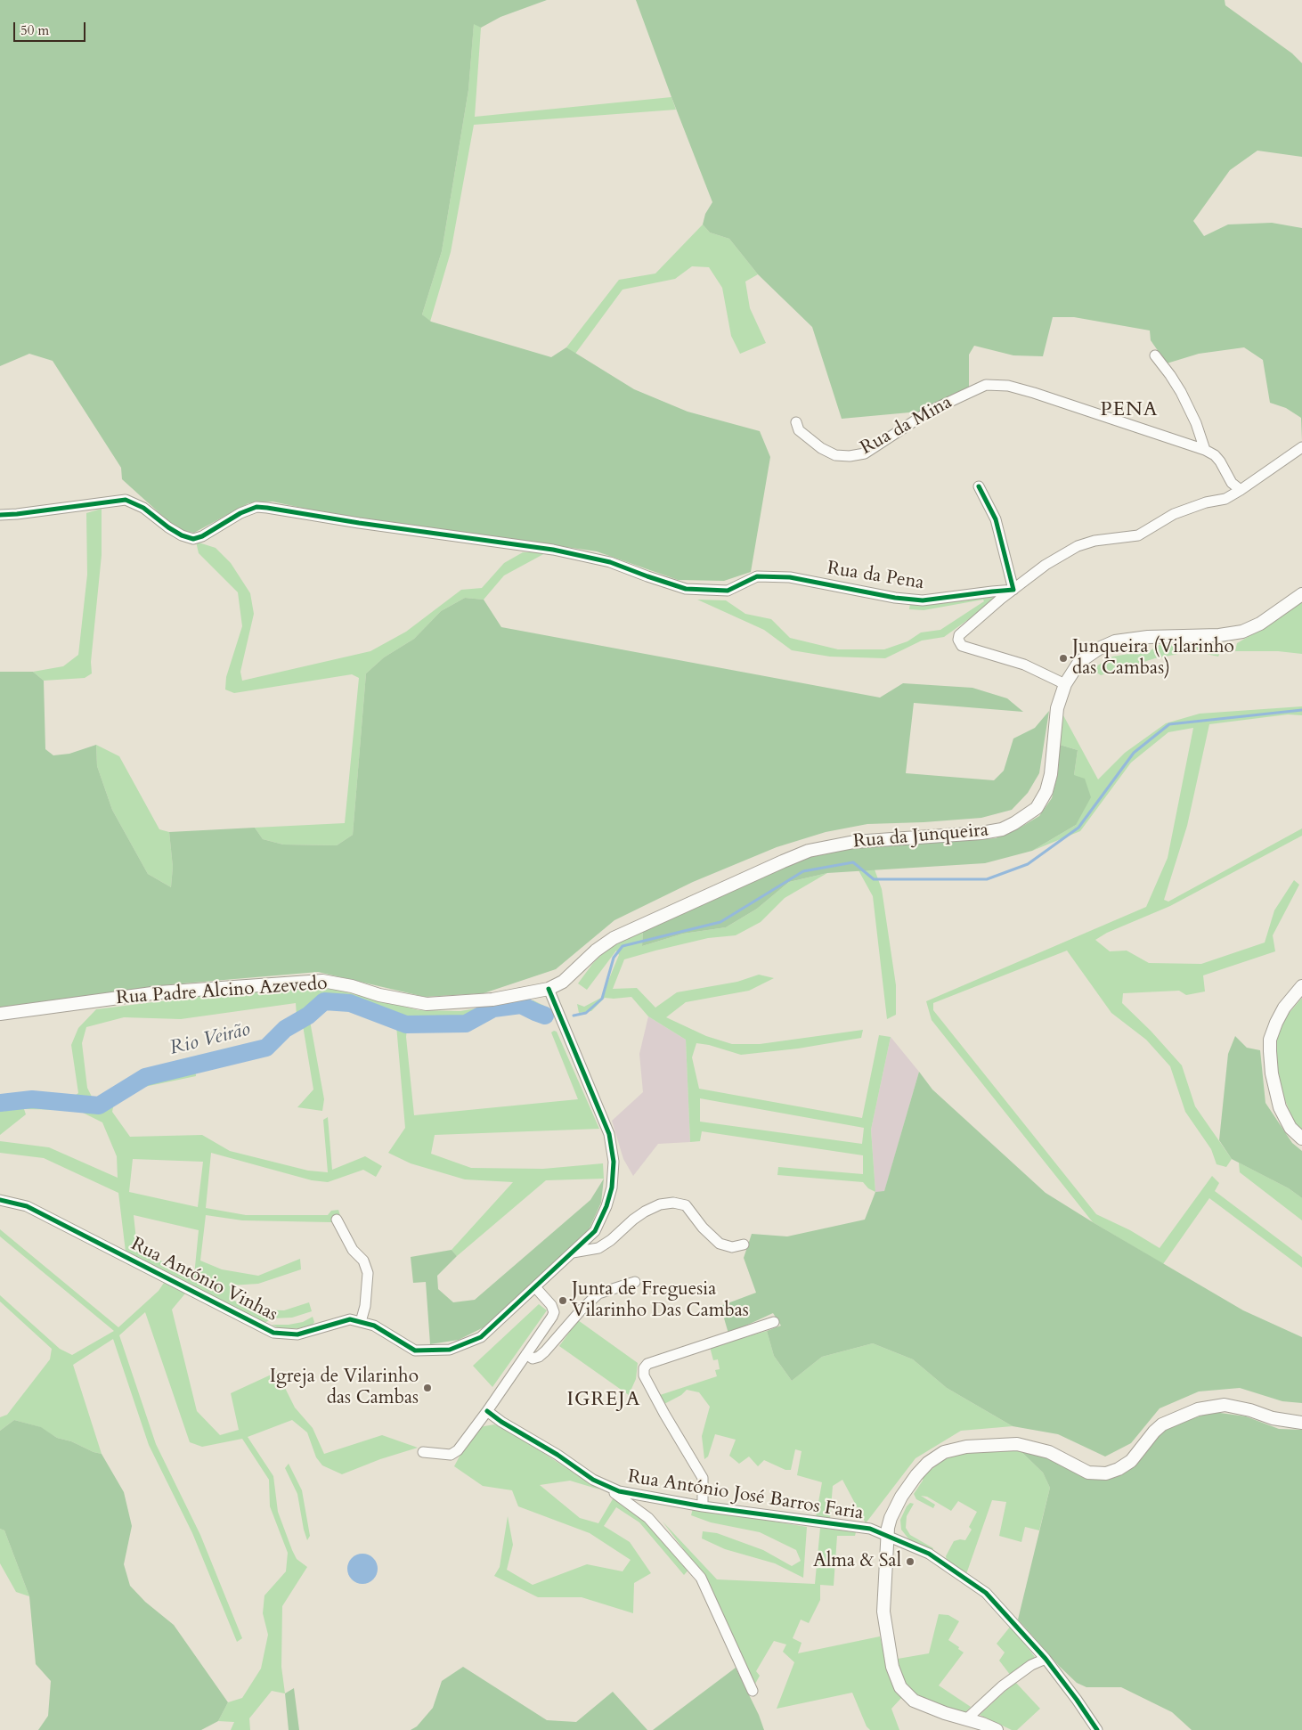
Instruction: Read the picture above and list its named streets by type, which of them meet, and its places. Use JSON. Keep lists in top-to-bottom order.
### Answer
{
  "streets": {
    "main road": ["Rua da Junqueira", "Rua Padre Alcino Azevedo"],
    "street": [
      "Rua da Mina",
      "Rua da Pena",
      "Rua António Vinhas",
      "Rua António José Barros Faria"
    ]
  },
  "crossings": [
    ["Rua da Junqueira", "Rua Padre Alcino Azevedo"],
    ["Rua da Junqueira", "Rua António Vinhas"],
    ["Rua Padre Alcino Azevedo", "Rua António Vinhas"]
  ],
  "districts": ["PENA", "IGREJA"],
  "water": ["Rio Veirão"],
  "places": [
    "Junqueira (Vilarinho das Cambas)",
    "Junta de Freguesia Vilarinho Das Cambas",
    "Igreja de Vilarinho das Cambas",
    "Alma & Sal"
  ],
  "scale_bar": "50 m"
}
